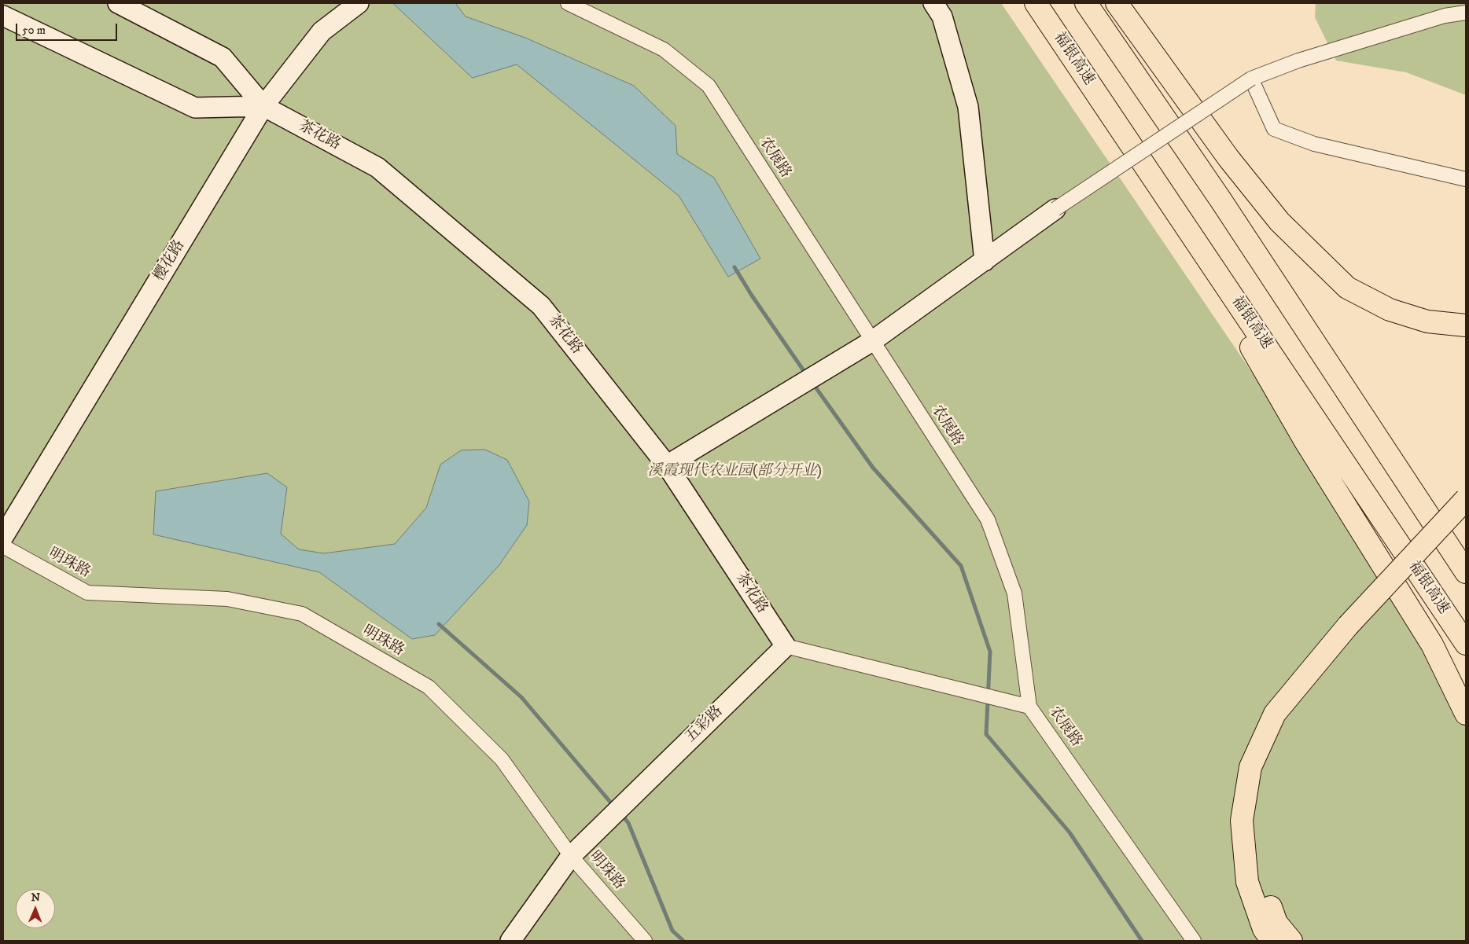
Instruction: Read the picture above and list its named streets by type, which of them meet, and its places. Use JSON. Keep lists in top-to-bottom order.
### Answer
{
  "streets": {
    "highway": ["福银高速"],
    "street": [
      "茶花路",
      "农展路",
      "樱花路",
      "明珠路",
      "五彩路"
    ]
  },
  "crossings": [
    ["茶花路", "樱花路"],
    ["茶花路", "五彩路"],
    ["明珠路", "五彩路"]
  ],
  "parks": ["溪霞现代农业园(部分开业)"],
  "scale_bar": "50 m",
  "north": "top"
}
